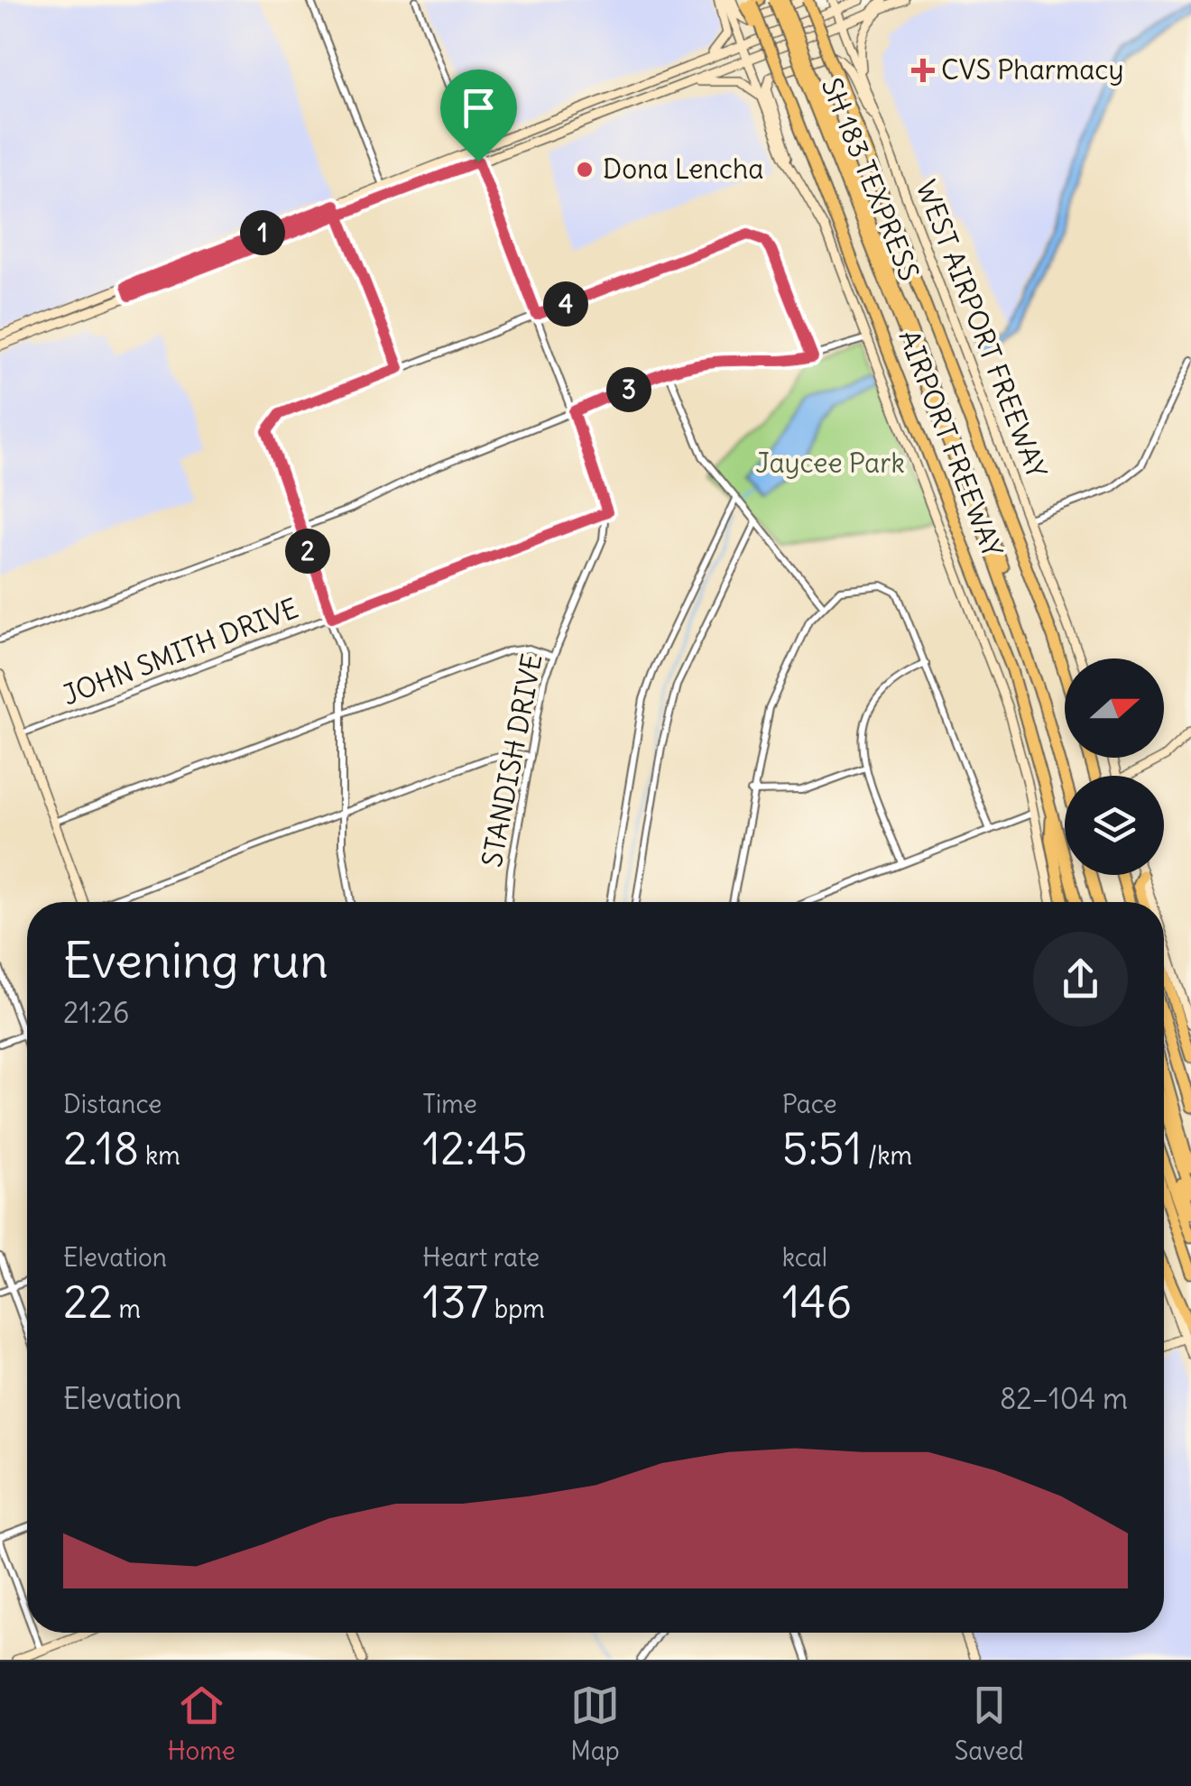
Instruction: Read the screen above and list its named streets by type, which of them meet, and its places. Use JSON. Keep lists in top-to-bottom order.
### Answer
{
  "streets": {
    "highway": ["SH 183 TEXPRESS", "AIRPORT FREEWAY"],
    "main road": ["WEST AIRPORT FREEWAY"],
    "street": ["JOHN SMITH DRIVE", "STANDISH DRIVE"]
  },
  "crossings": [
    ["JOHN SMITH DRIVE", "STANDISH DRIVE"]
  ],
  "parks": ["Jaycee Park"],
  "places": {
    "health": ["CVS Pharmacy"],
    "other": ["Dona Lencha"]
  },
  "north": "right",
  "page": {
    "pins": [
      "1",
      "4",
      "3",
      "2"
    ],
    "heading": ["Evening run", "21:26"],
    "stats": [
      ["Distance", "2.18 km"],
      ["Time", "12:45"],
      ["Pace", "5:51 /km"],
      ["Elevation", "22 m"],
      ["Heart rate", "137 bpm"],
      ["kcal", "146"]
    ],
    "chart": ["Elevation", "82–104 m"],
    "tabs": ["Home", "Map", "Saved"]
  }
}
